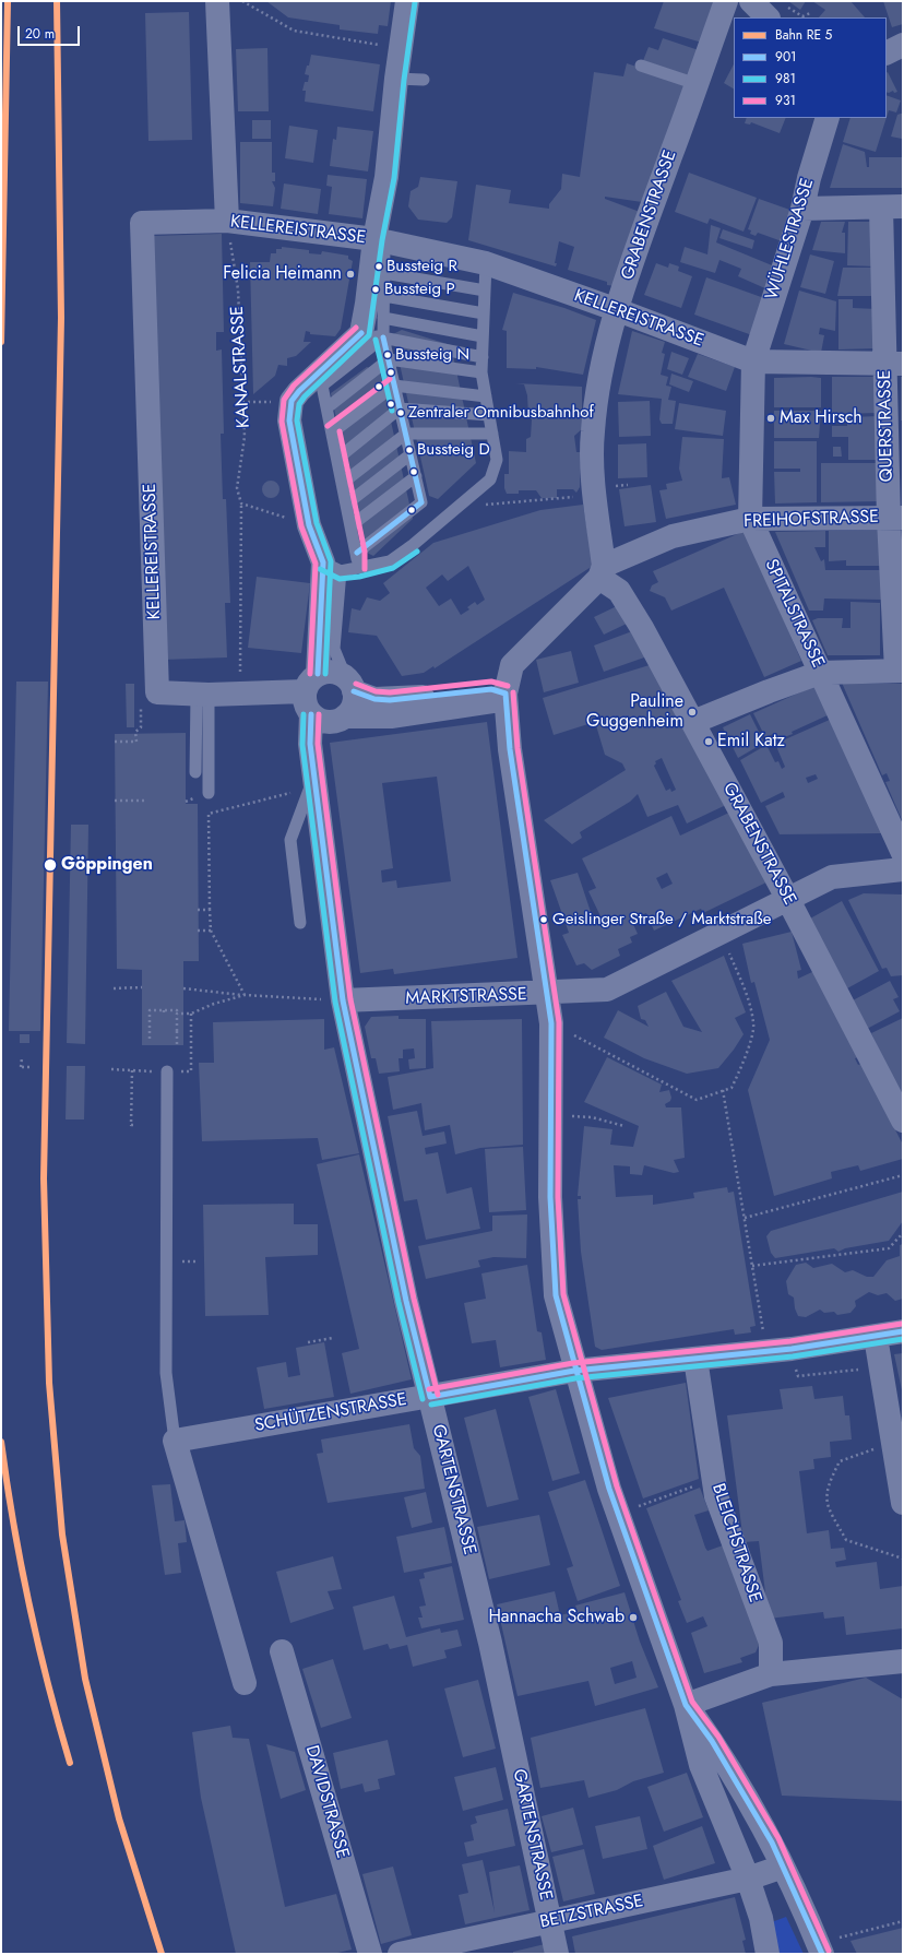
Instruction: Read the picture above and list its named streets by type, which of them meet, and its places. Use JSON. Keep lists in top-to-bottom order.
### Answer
{
  "streets": {
    "street": [
      "GRABENSTRASSE",
      "KELLEREISTRASSE",
      "WÜHLESTRASSE",
      "QUERSTRASSE",
      "FREIHOFSTRASSE",
      "SPITALSTRASSE",
      "MARKTSTRASSE",
      "SCHÜTZENSTRASSE",
      "GARTENSTRASSE",
      "BLEICHSTRASSE",
      "DAVIDSTRASSE",
      "BETZSTRASSE"
    ],
    "path": ["KANALSTRASSE"]
  },
  "crossings": [
    ["GRABENSTRASSE", "KELLEREISTRASSE"],
    ["GRABENSTRASSE", "FREIHOFSTRASSE"],
    ["GRABENSTRASSE", "MARKTSTRASSE"],
    ["KELLEREISTRASSE", "WÜHLESTRASSE"],
    ["KELLEREISTRASSE", "KANALSTRASSE"],
    ["KELLEREISTRASSE", "QUERSTRASSE"],
    ["KELLEREISTRASSE", "SPITALSTRASSE"],
    ["WÜHLESTRASSE", "SPITALSTRASSE"],
    ["QUERSTRASSE", "FREIHOFSTRASSE"],
    ["FREIHOFSTRASSE", "SPITALSTRASSE"],
    ["FREIHOFSTRASSE", "MARKTSTRASSE"],
    ["FREIHOFSTRASSE", "SCHÜTZENSTRASSE"],
    ["MARKTSTRASSE", "GARTENSTRASSE"],
    ["SCHÜTZENSTRASSE", "GARTENSTRASSE"],
    ["SCHÜTZENSTRASSE", "BLEICHSTRASSE"],
    ["GARTENSTRASSE", "BETZSTRASSE"]
  ],
  "places": [
    "Bussteig R",
    "Felicia Heimann",
    "Bussteig P",
    "Bussteig N",
    "Zentraler Omnibusbahnhof",
    "Max Hirsch",
    "Bussteig D",
    "Pauline Guggenheim",
    "Emil Katz",
    "Göppingen",
    "Geislinger Straße / Marktstraße",
    "Hannacha Schwab"
  ],
  "lines": ["transit line 981", "transit line 931", "transit line 901"],
  "legend": [
    "Bahn RE 5",
    "901",
    "981",
    "931"
  ],
  "scale_bar": "20 m"
}
